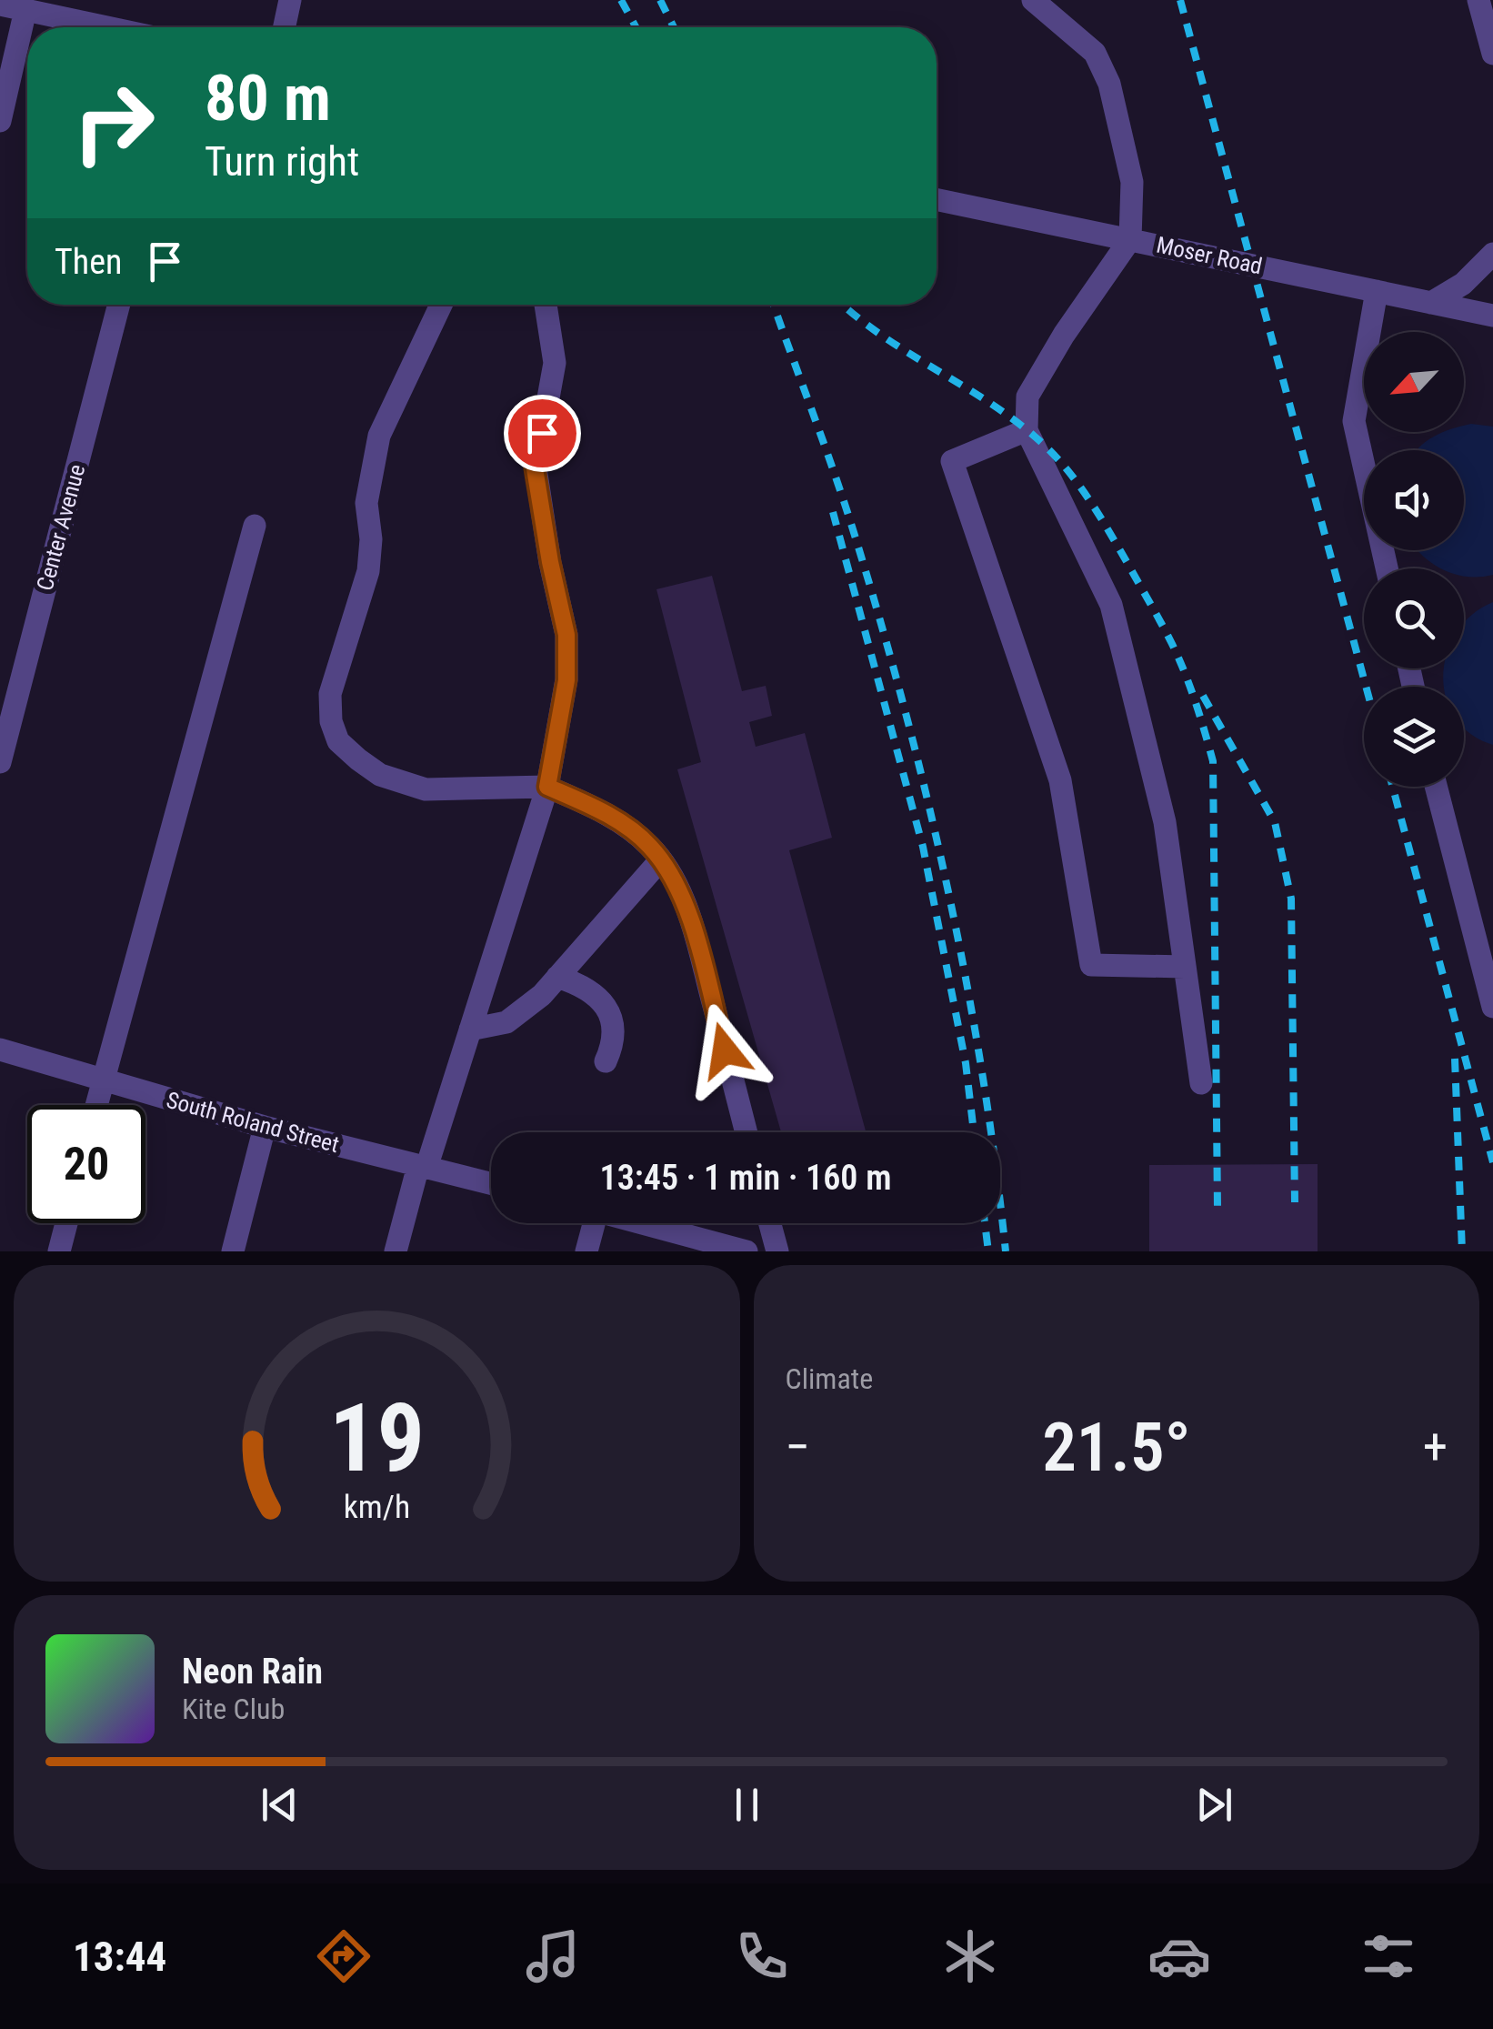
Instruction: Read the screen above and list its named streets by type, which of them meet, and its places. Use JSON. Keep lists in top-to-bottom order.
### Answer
{
  "streets": {
    "street": ["Moser Road", "Center Avenue", "South Roland Street"]
  },
  "north": "bottom left",
  "page": {
    "turn": ["80 m", "Turn right"],
    "then": "Then",
    "limit": "20",
    "trip": "13:45 · 1 min · 160 m",
    "tile": "Climate",
    "heat": ["−", "21.5°", "+"],
    "song": ["Neon Rain", "Kite Club"],
    "tabs": "13:44",
    "gauge": ["19", "km/h"]
  }
}
